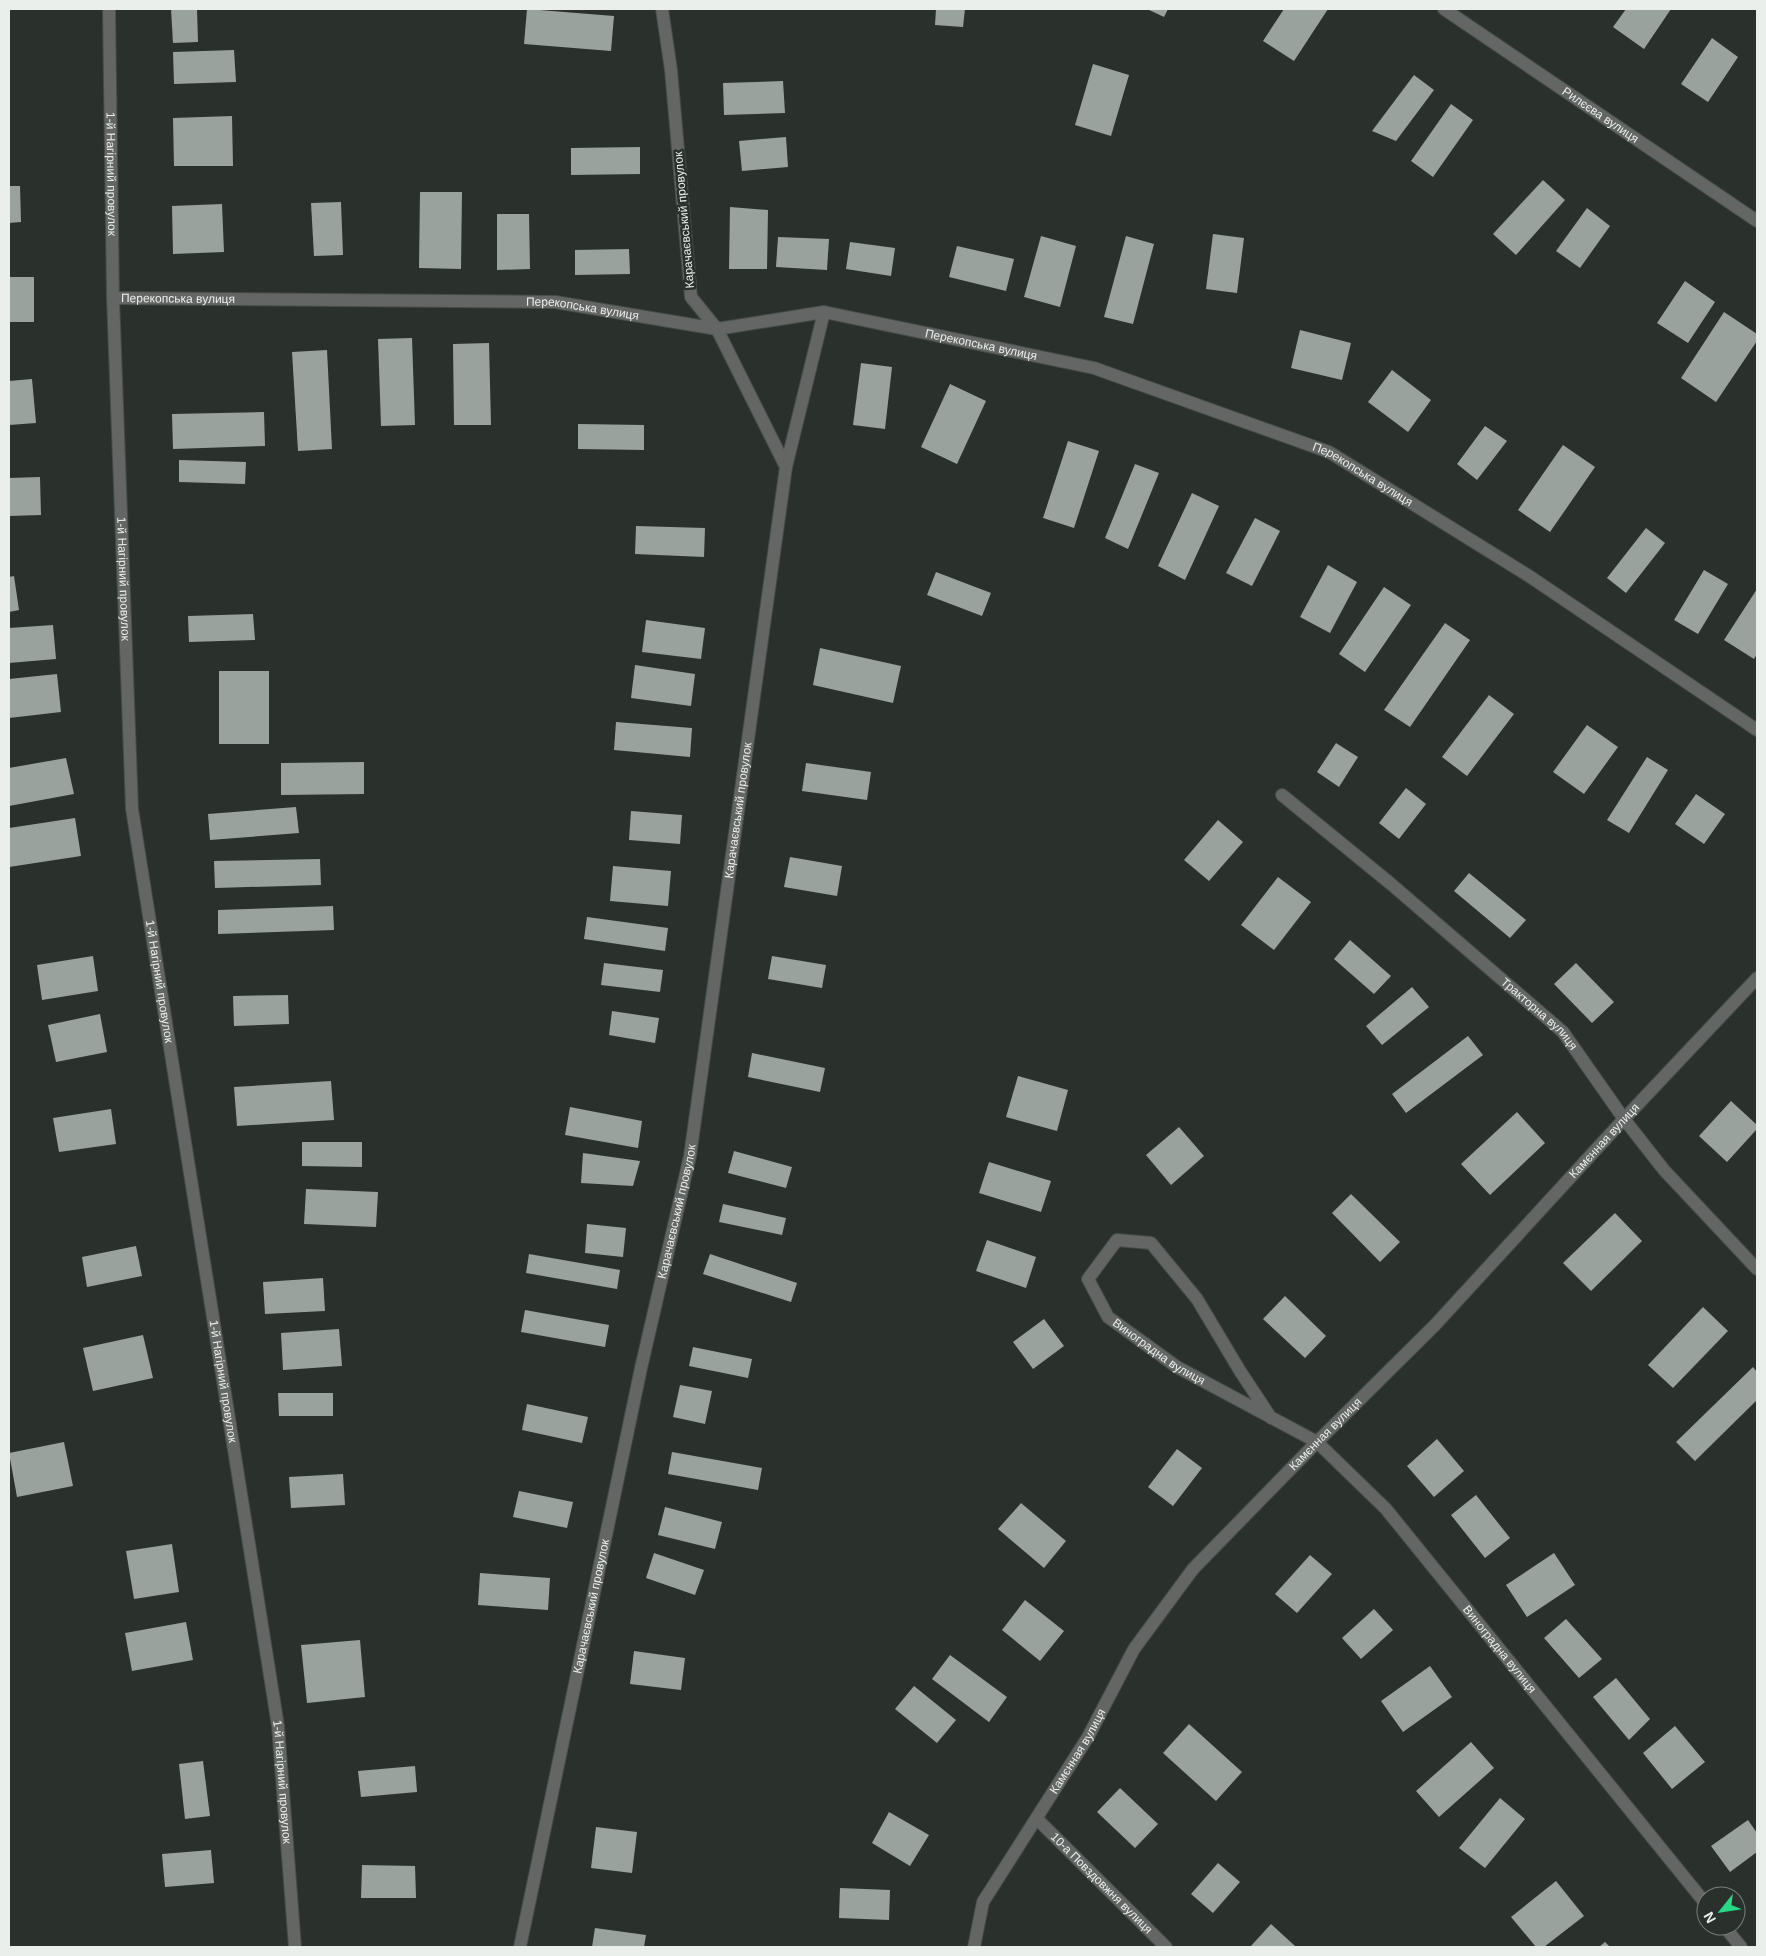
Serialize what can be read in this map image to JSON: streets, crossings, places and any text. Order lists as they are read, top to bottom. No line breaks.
{"streets":{"street":["Рилєєва вулиця","1-й Нагірний провулок","Карачаєвський провулок","Перекопська вулиця","Тракторна вулиця","Камєнная вулиця","Виноградна вулиця","10-а Повздовжня вулиця"]},"crossings":[["1-й Нагірний провулок","Перекопська вулиця"],["Карачаєвський провулок","Перекопська вулиця"],["Тракторна вулиця","Камєнная вулиця"],["Камєнная вулиця","Виноградна вулиця"],["Камєнная вулиця","10-а Повздовжня вулиця"]],"north":"bottom left"}
